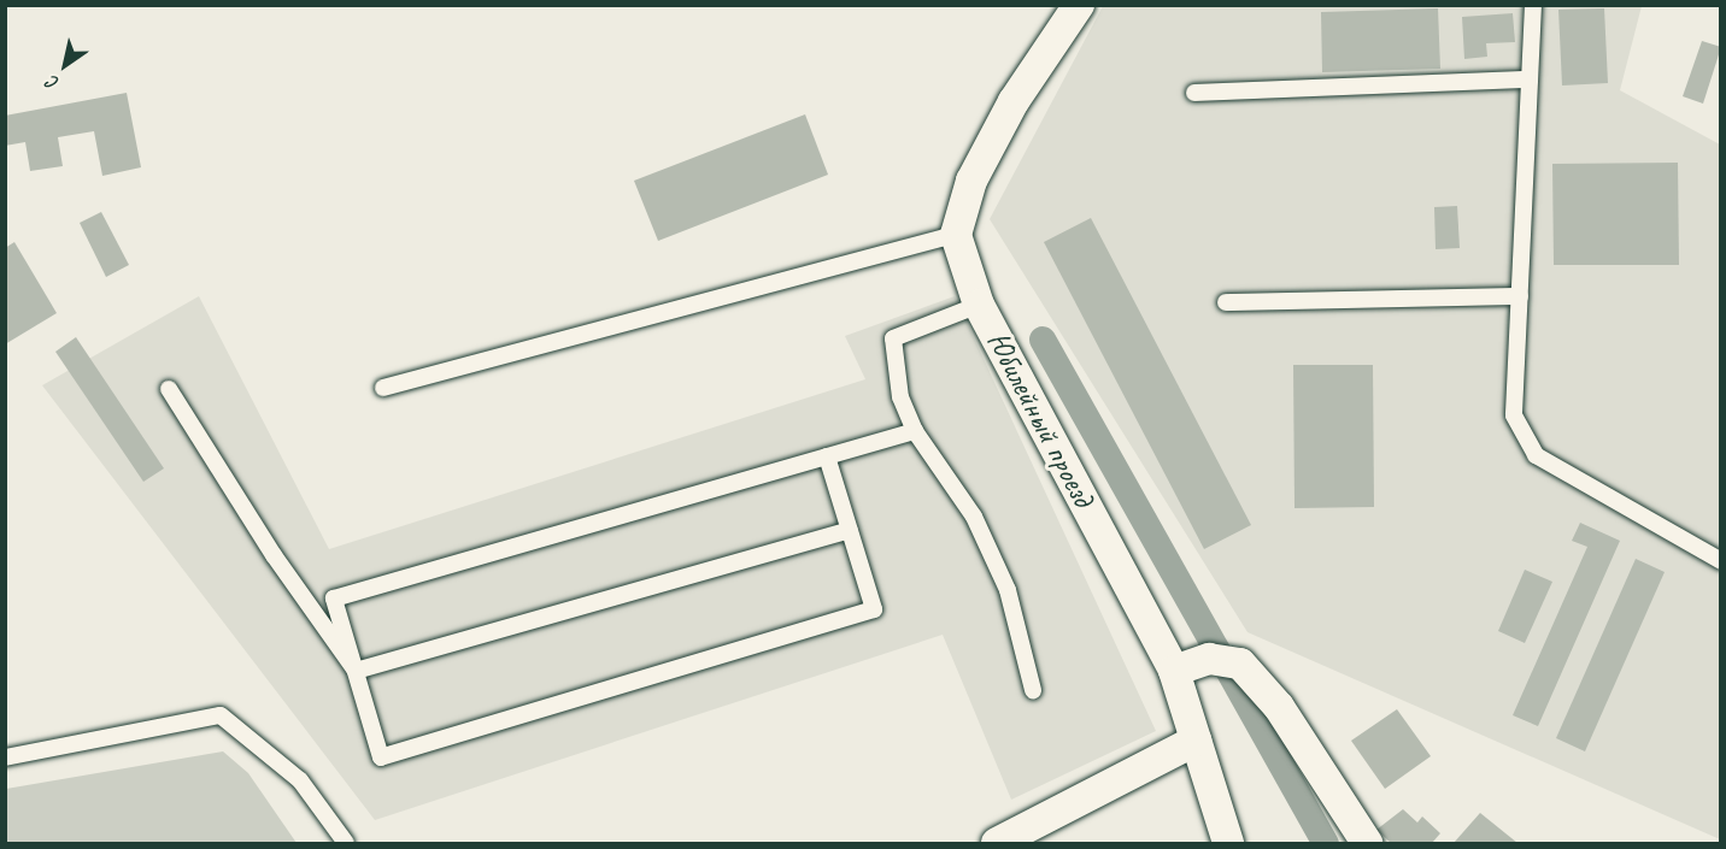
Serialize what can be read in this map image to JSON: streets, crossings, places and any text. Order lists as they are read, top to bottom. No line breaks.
{"streets":{"street":["Юбилейный проезд"]},"north":"bottom left"}
